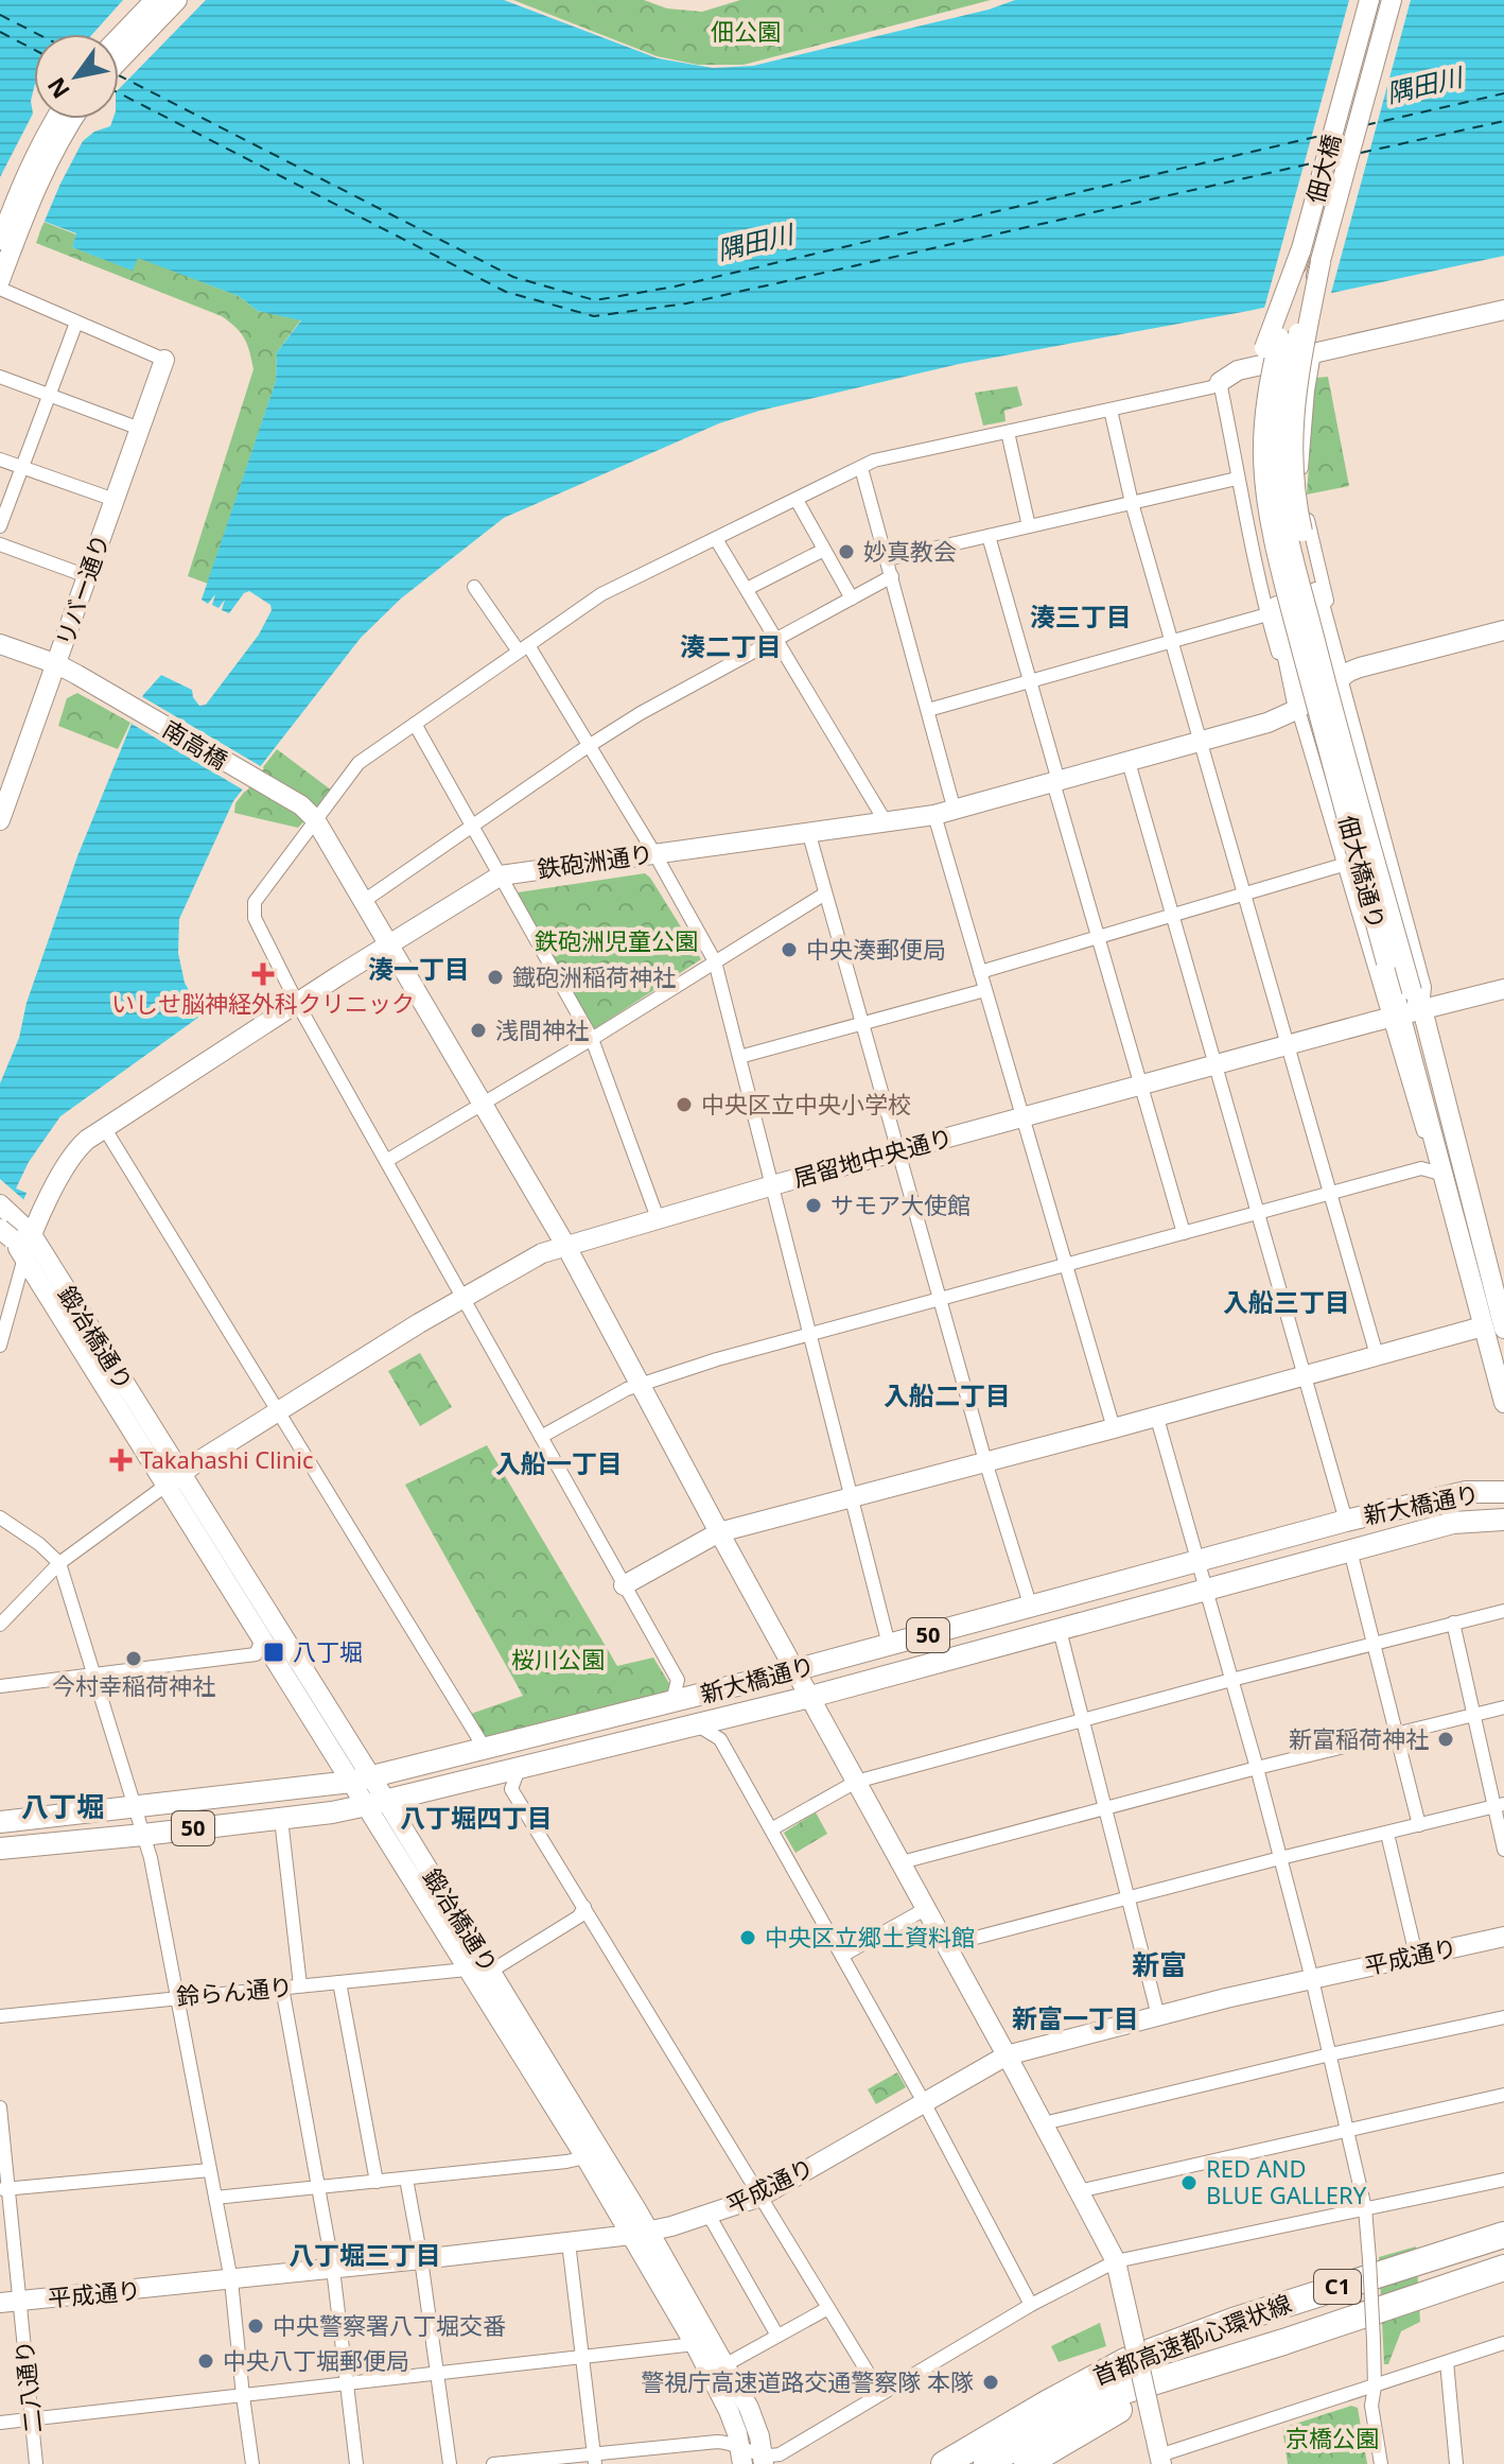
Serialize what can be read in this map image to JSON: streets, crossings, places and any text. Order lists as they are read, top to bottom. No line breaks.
{"streets":{"highway":["C1","首都高速都心環状線"],"main road":["新大橋通り","50"],"street":["佃大橋","リバー通り","南高橋","鉄砲洲通り","佃大橋通り","居留地中央通り","鍛冶橋通り","平成通り","鈴らん通り","二八通り"]},"crossings":[["佃大橋","佃大橋通り"],["リバー通り","南高橋"],["鉄砲洲通り","鍛冶橋通り"],["佃大橋通り","居留地中央通り"],["居留地中央通り","鍛冶橋通り"],["鍛冶橋通り","新大橋通り"],["鍛冶橋通り","平成通り"],["鍛冶橋通り","鈴らん通り"],["平成通り","二八通り"]],"districts":["湊三丁目","湊二丁目","湊一丁目","入船三丁目","入船二丁目","入船一丁目","八丁堀","八丁堀四丁目","新富","新富一丁目","八丁堀三丁目"],"water":["隅田川"],"parks":["佃公園","鉄砲洲児童公園","桜川公園","京橋公園"],"places":{"other":["妙真教会","中央湊郵便局","鐡砲洲稲荷神社","浅間神社","中央区立中央小学校","サモア大使館","今村幸稲荷神社","新富稲荷神社","中央区立郷土資料館","RED AND BLUE GALLERY","中央警察署八丁堀交番","中央八丁堀郵便局","警視庁高速道路交通警察隊 本隊"],"health":["いしせ脳神経外科クリニック","Takahashi Clinic"],"transit":["八丁堀"]},"north":"bottom left"}
